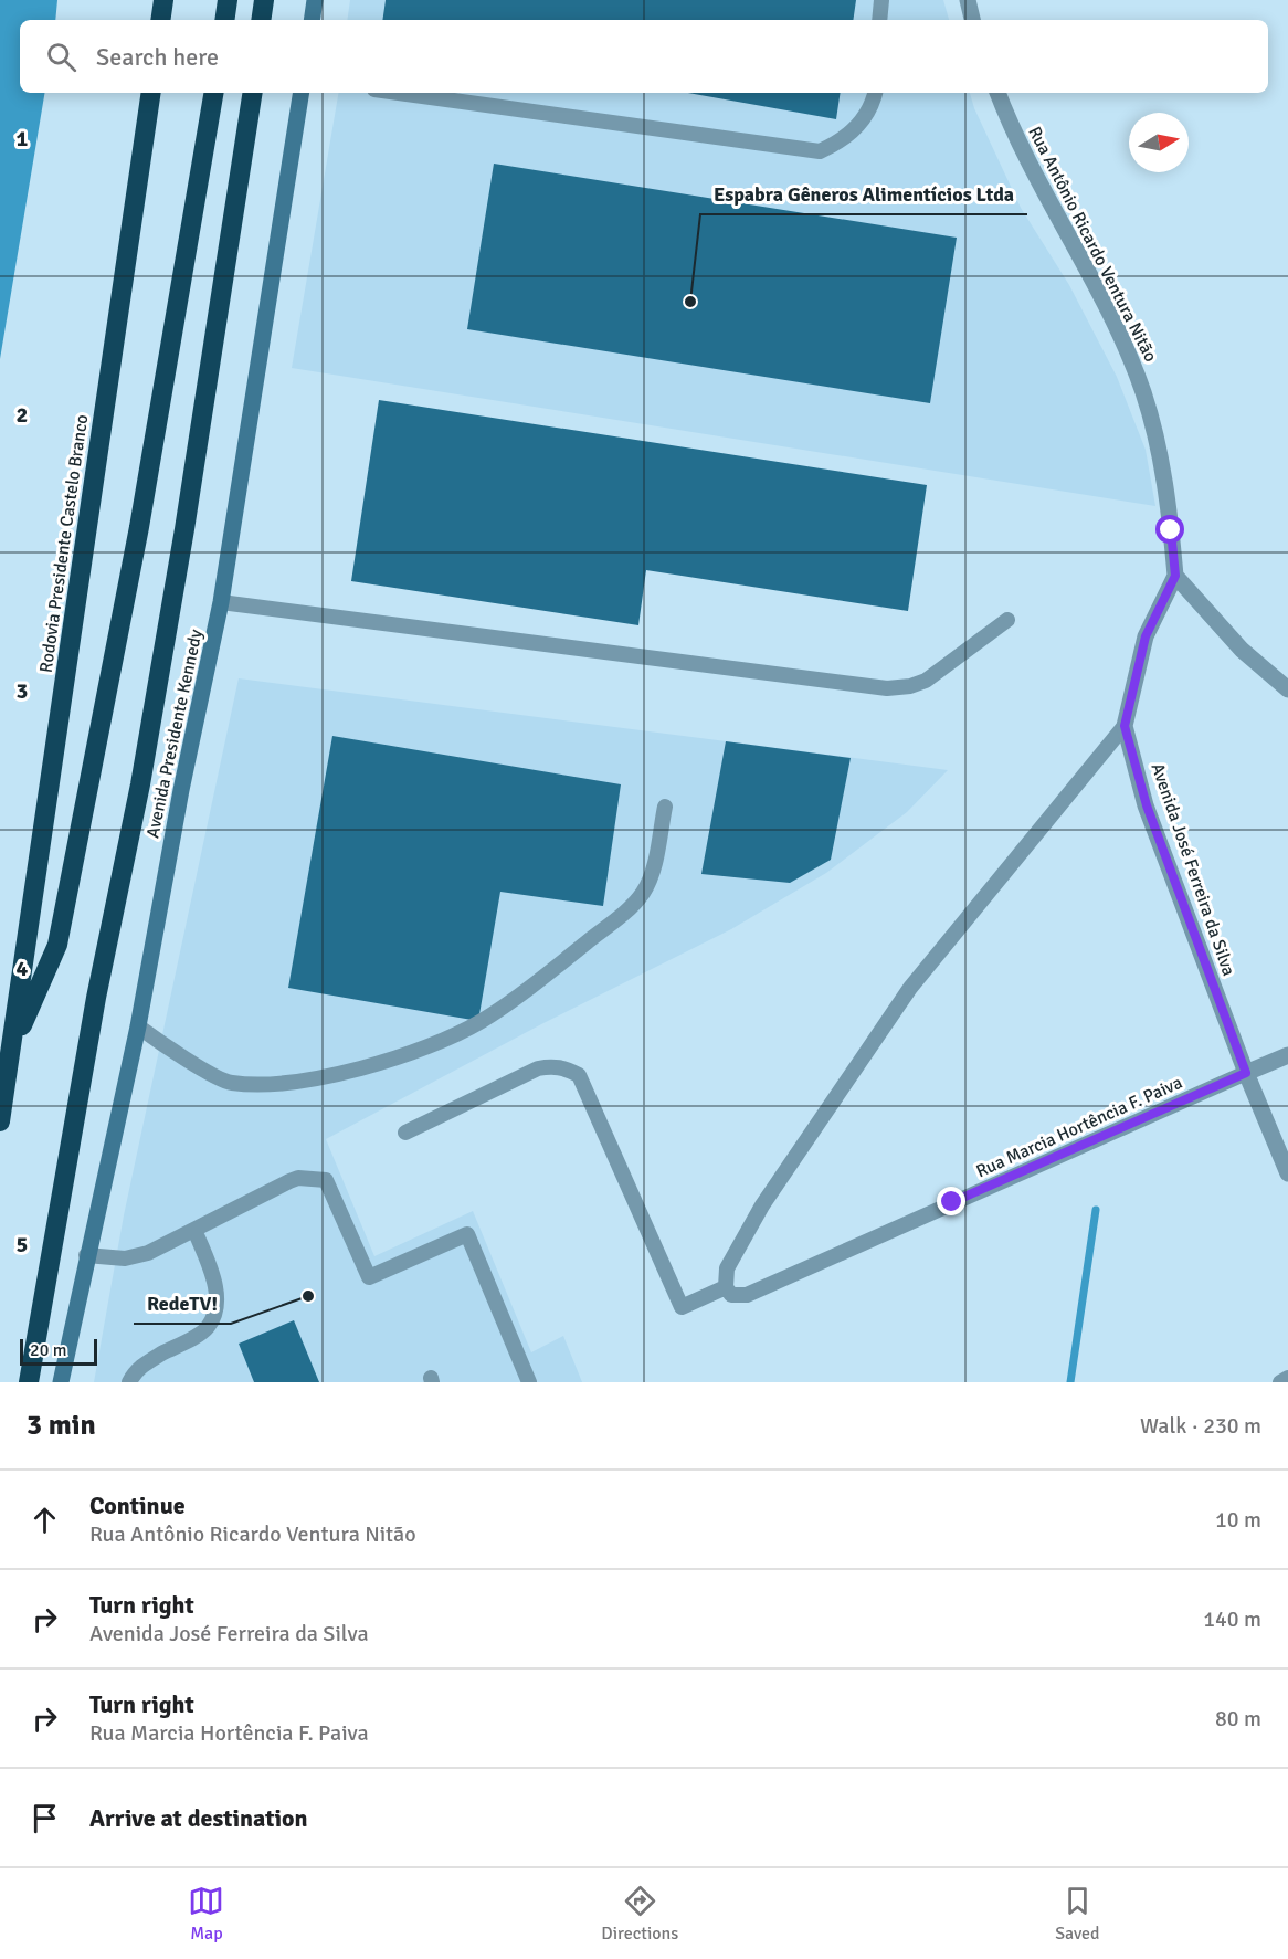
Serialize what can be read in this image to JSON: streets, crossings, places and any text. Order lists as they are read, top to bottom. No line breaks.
{"streets":{"highway":["Rodovia Presidente Castelo Branco"],"main road":["Avenida Presidente Kennedy"],"street":["Rua Antônio Ricardo Ventura Nitão","Avenida José Ferreira da Silva"],"lane":["Rua Marcia Hortência F. Paiva"]},"crossings":[["Rua Antônio Ricardo Ventura Nitão","Avenida José Ferreira da Silva"],["Avenida José Ferreira da Silva","Rua Marcia Hortência F. Paiva"]],"places":["Espabra Gêneros Alimentícios Ltda","RedeTV!"],"scale_bar":"20 m","north":"right","page":{"search":"Search here","scale":"20 m","heading":["3 min","Walk · 230 m"],"list":[["Continue","Rua Antônio Ricardo Ventura Nitão","10 m"],["Turn right","Avenida José Ferreira da Silva","140 m"],["Turn right","Rua Marcia Hortência F. Paiva","80 m"],"Arrive at destination"],"nav":["Map","Directions","Saved"]},"grid":{"rows":["1","2","3","4","5"]}}
